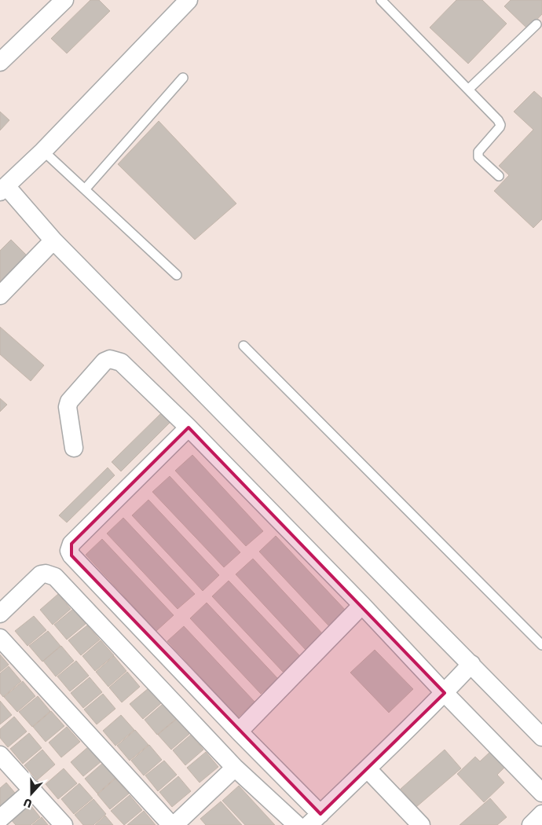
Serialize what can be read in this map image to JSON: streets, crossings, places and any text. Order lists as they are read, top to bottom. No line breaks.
{"north":"bottom"}
